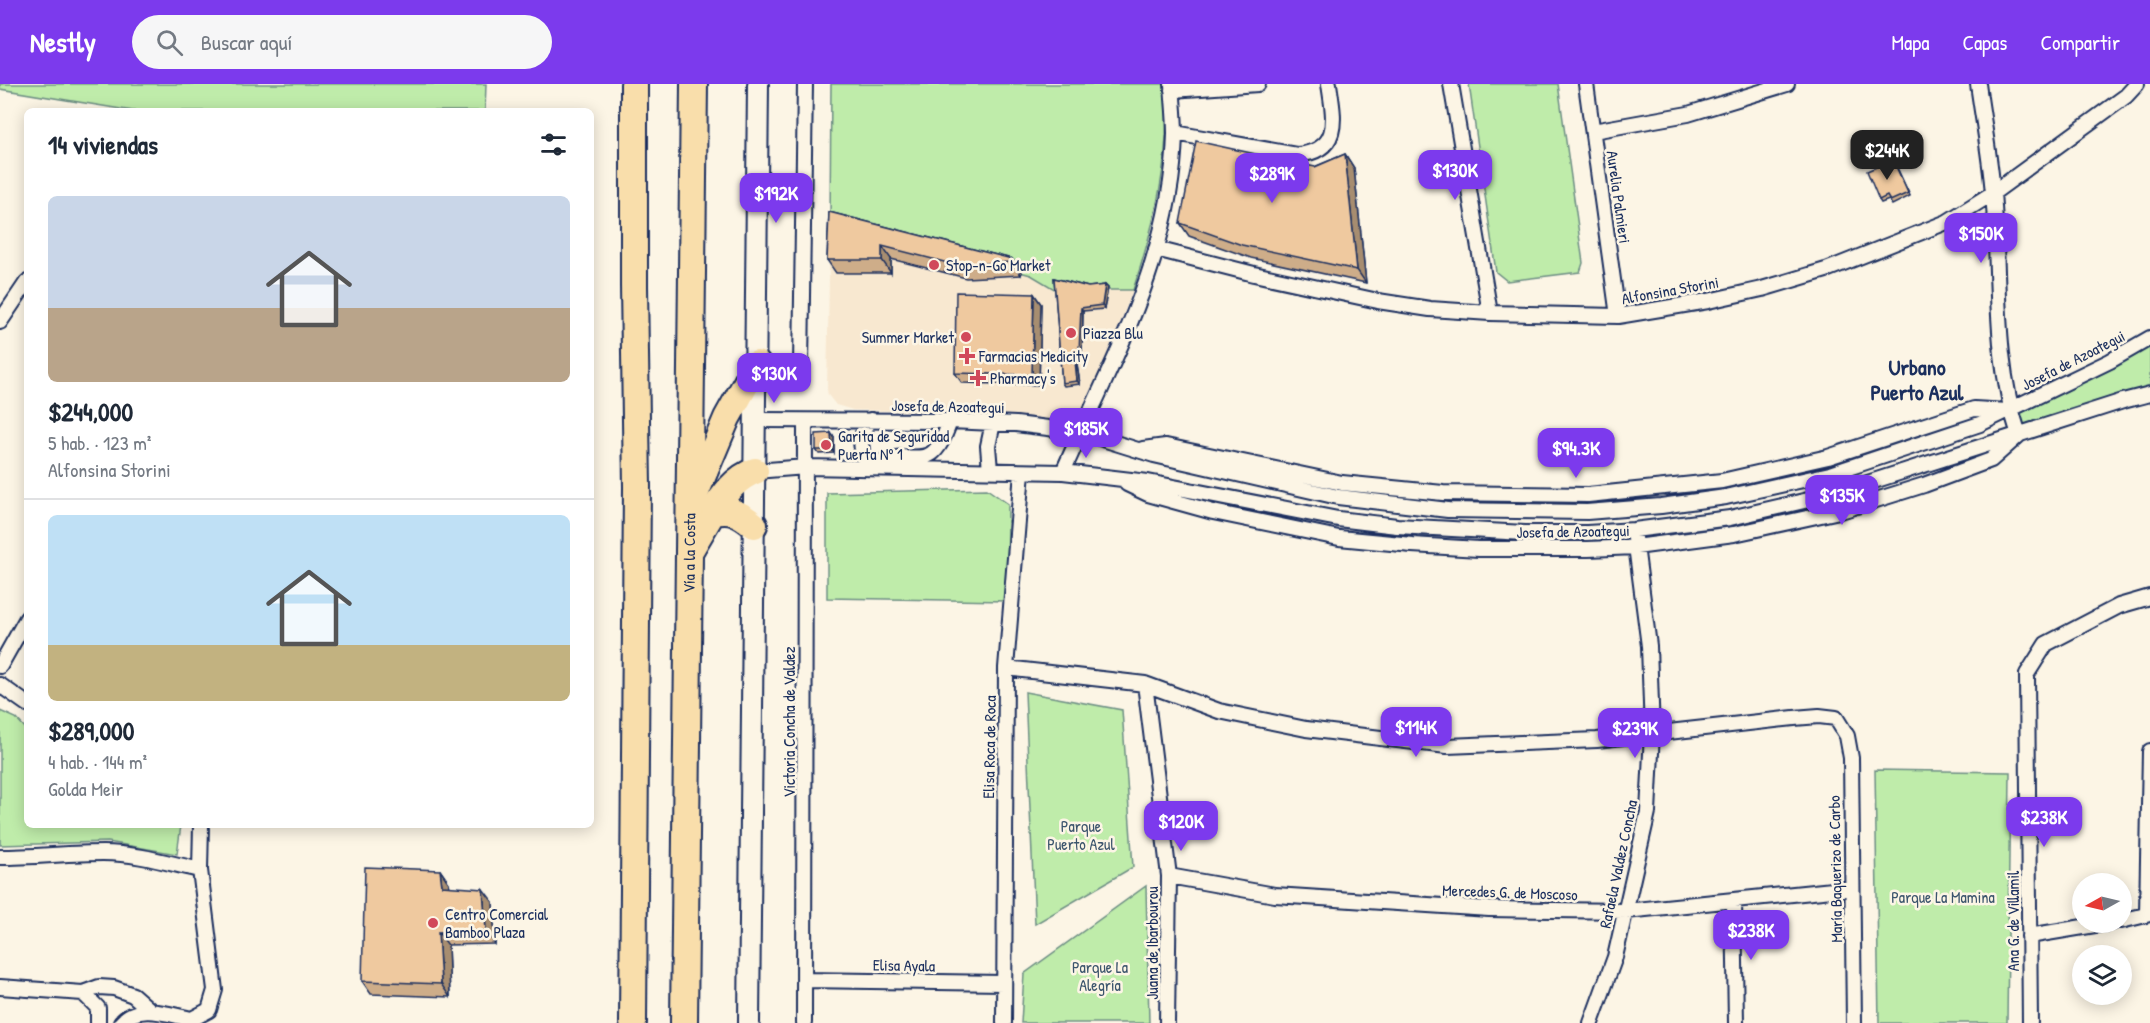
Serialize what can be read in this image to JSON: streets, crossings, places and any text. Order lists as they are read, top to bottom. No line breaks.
{"streets":{"highway":["Vía a la Costa"],"street":["Aurelia Palmieri","Alfonsina Storini","Josefa de Azoategui","Victoria Concha de Valdez","Elisa Roca de Roca","Rafaela Valdez Concha","María Baquerizo de Carbo","Mercedes G. de Moscoso","Ana G. de Villamil","Juana de Ibarbourou","Elisa Ayala"]},"crossings":[["Aurelia Palmieri","Alfonsina Storini"],["Josefa de Azoategui","Victoria Concha de Valdez"],["Josefa de Azoategui","Elisa Roca de Roca"],["Josefa de Azoategui","Rafaela Valdez Concha"],["Victoria Concha de Valdez","Elisa Ayala"],["Elisa Roca de Roca","Elisa Ayala"],["Rafaela Valdez Concha","María Baquerizo de Carbo"],["Rafaela Valdez Concha","Mercedes G. de Moscoso"],["María Baquerizo de Carbo","Mercedes G. de Moscoso"],["Mercedes G. de Moscoso","Juana de Ibarbourou"]],"districts":["Urbano Puerto Azul"],"parks":["Parque Puerto Azul","Parque La Mamina","Parque La Alegría"],"places":{"other":["Stop-n-Go Market","Piazza Blu","Summer Market","Garita de Seguridad Puerta Nº 1","Centro Comercial Bamboo Plaza"],"health":["Farmacias Medicity","Pharmacy's"]},"north":"left","page":{"header":"Nestly","search":"Buscar aquí","nav":["Mapa","Capas","Compartir"],"heading":"14 viviendas","price":["$244K","$130K","$289K","$192K","$150K","$130K","$185K","$94.3K","$135K","$114K","$239K","$238K","$120K","$238K"],"list":[{"name":"$244,000","note":"5 hab. · 123 m² · Alfonsina Storini"},{"name":"$289,000","note":"4 hab. · 144 m² · Golda Meir"}]}}
